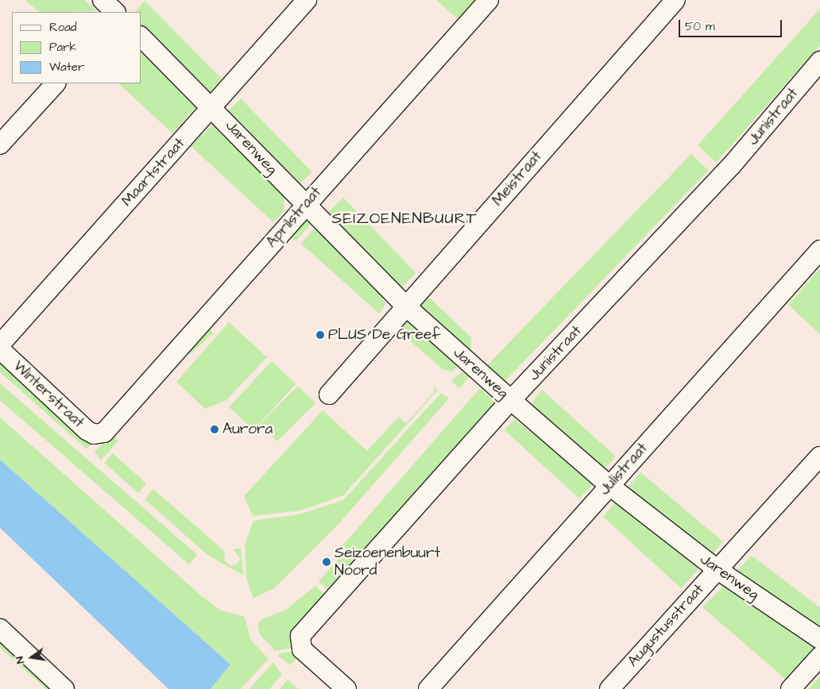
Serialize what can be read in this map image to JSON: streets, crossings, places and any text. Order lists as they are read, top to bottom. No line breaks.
{"streets":{"street":["Junistraat","Jarenweg","Maartstraat","Meistraat","Aprilstraat","Winterstraat","Julistraat","Augustusstraat"]},"crossings":[["Junistraat","Jarenweg"],["Jarenweg","Maartstraat"],["Jarenweg","Meistraat"],["Jarenweg","Aprilstraat"],["Jarenweg","Julistraat"],["Jarenweg","Augustusstraat"],["Aprilstraat","Winterstraat"]],"districts":["SEIZOENENBUURT"],"places":["PLUS De Greef","Aurora","Seizoenenbuurt Noord"],"legend":["Road","Park","Water"],"scale_bar":"50 m","north":"left"}
